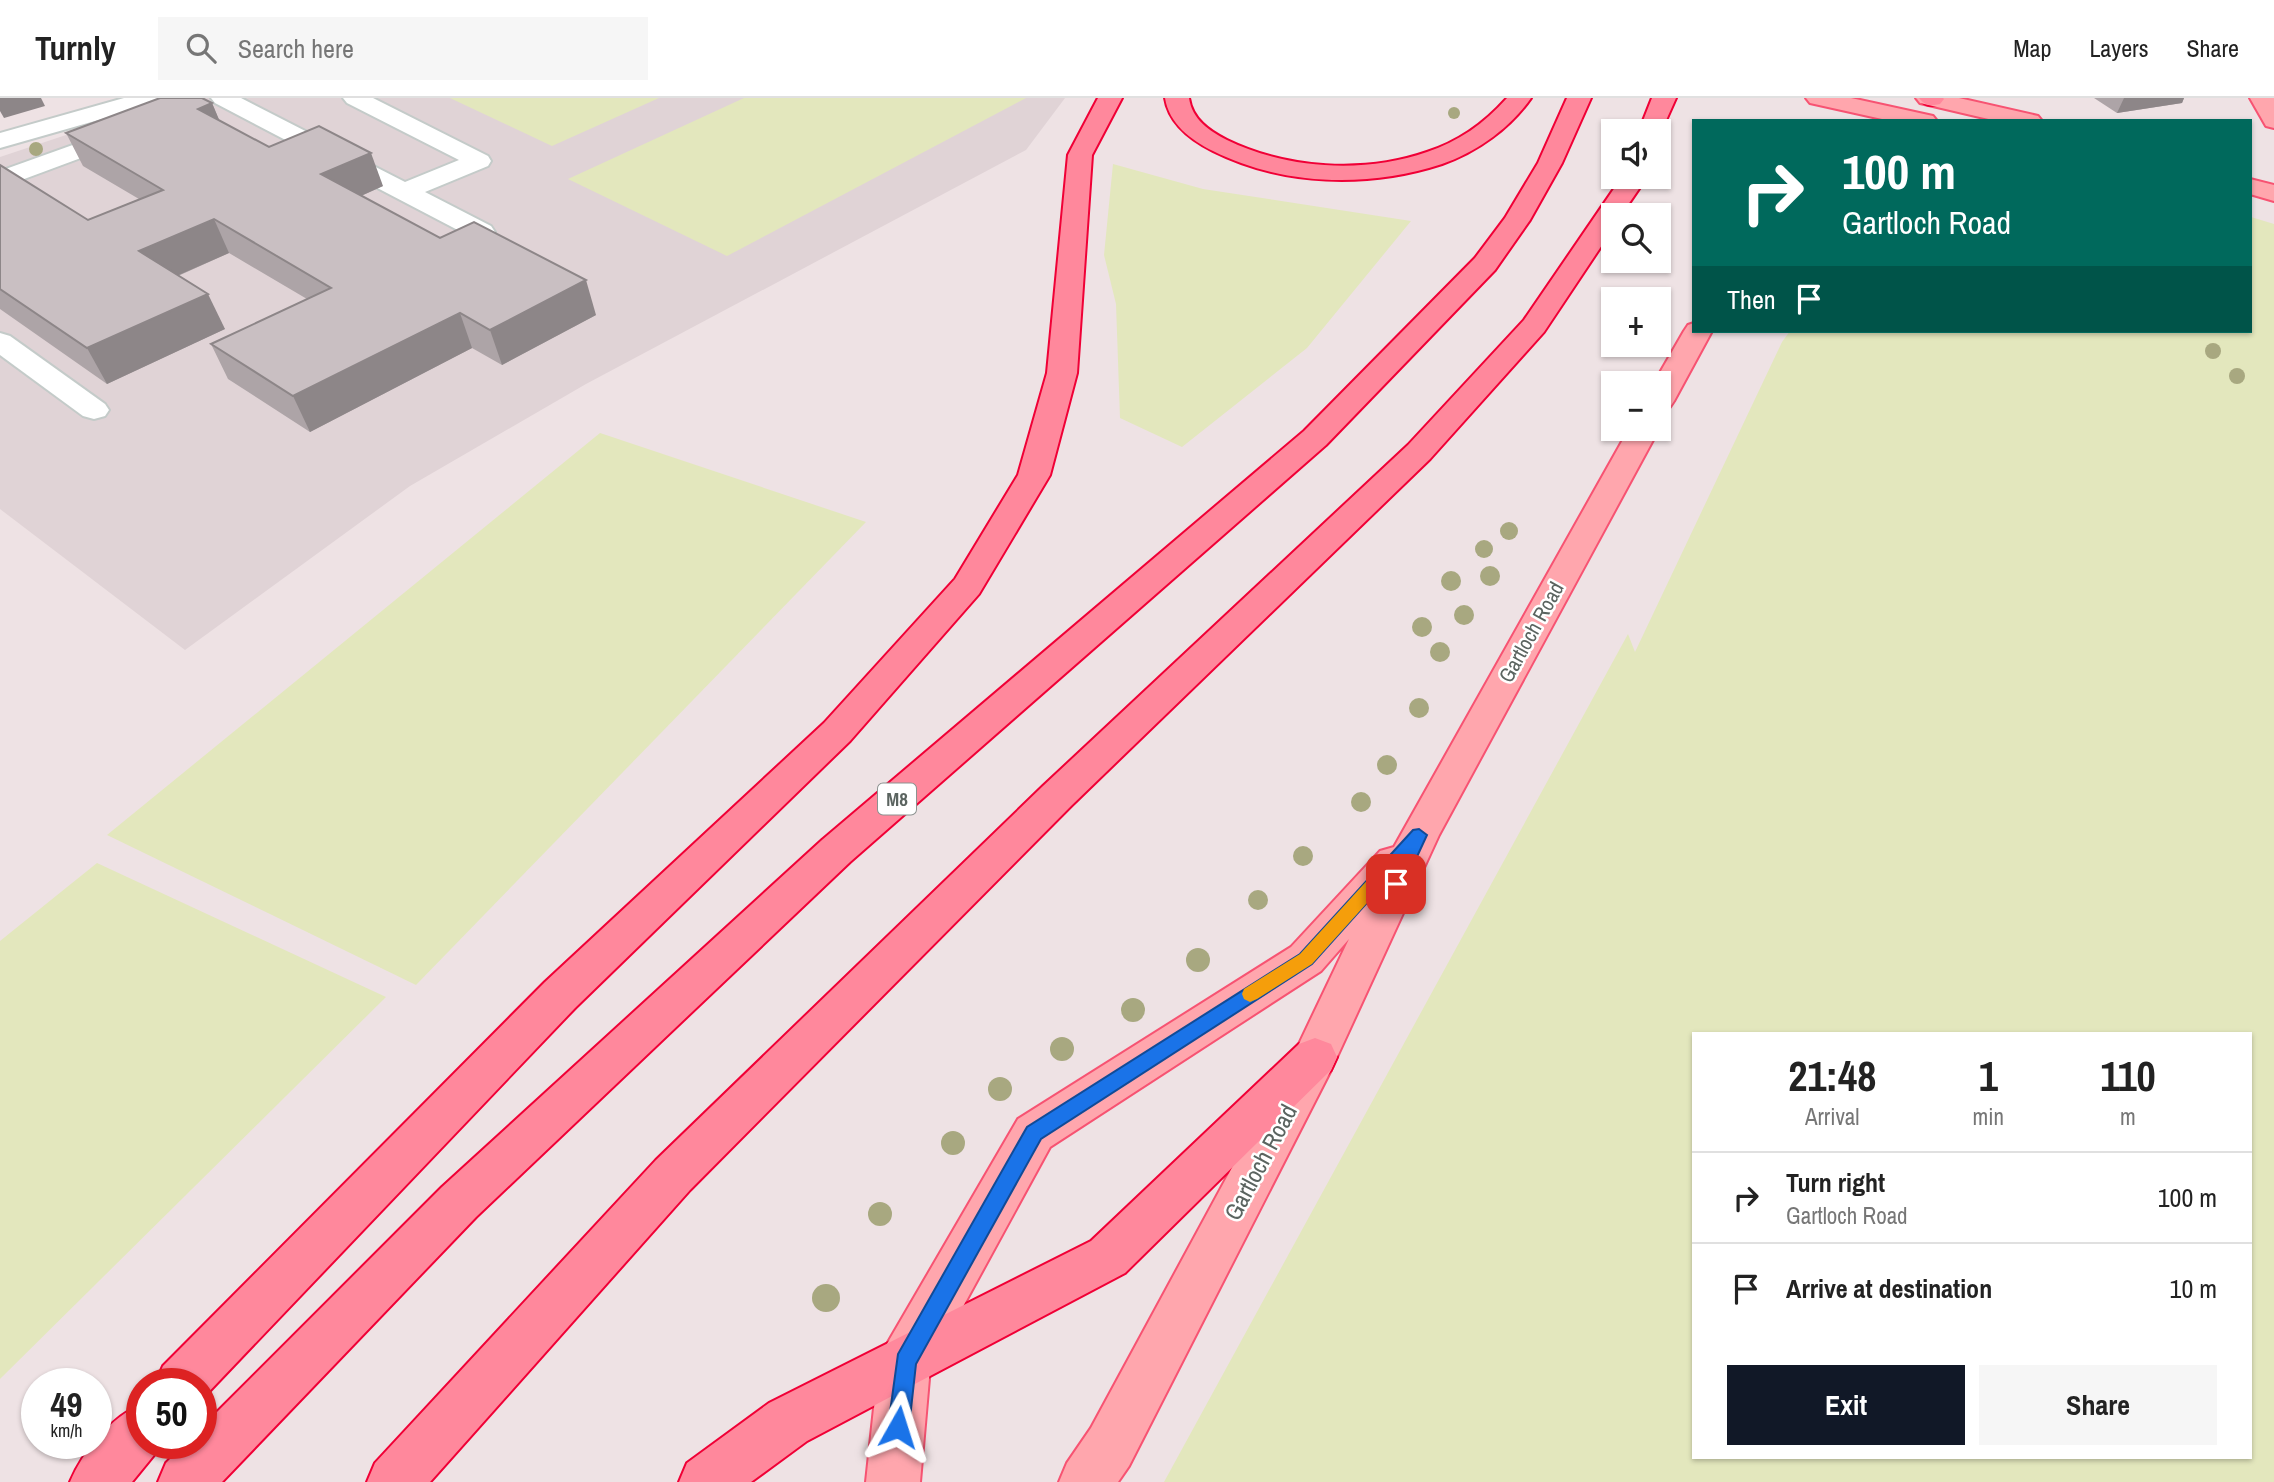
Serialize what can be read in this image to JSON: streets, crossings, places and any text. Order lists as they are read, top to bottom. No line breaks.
{"streets":{"highway":["M8"],"main road":["Gartloch Road"]},"page":{"header":"Turnly","search":"Search here","nav":["Map","Layers","Share"],"map_buttons":["+","−"],"turn":["100 m","Gartloch Road"],"then":"Then","eta":["21:48","Arrival","1","min","110","m"],"list":[{"name":"Turn right","note":"Gartloch Road","value":"100 m"},{"name":"Arrive at destination","value":"10 m"}],"buttons":["Exit","Share"],"speed":"49 km/h","limit":"50"}}
